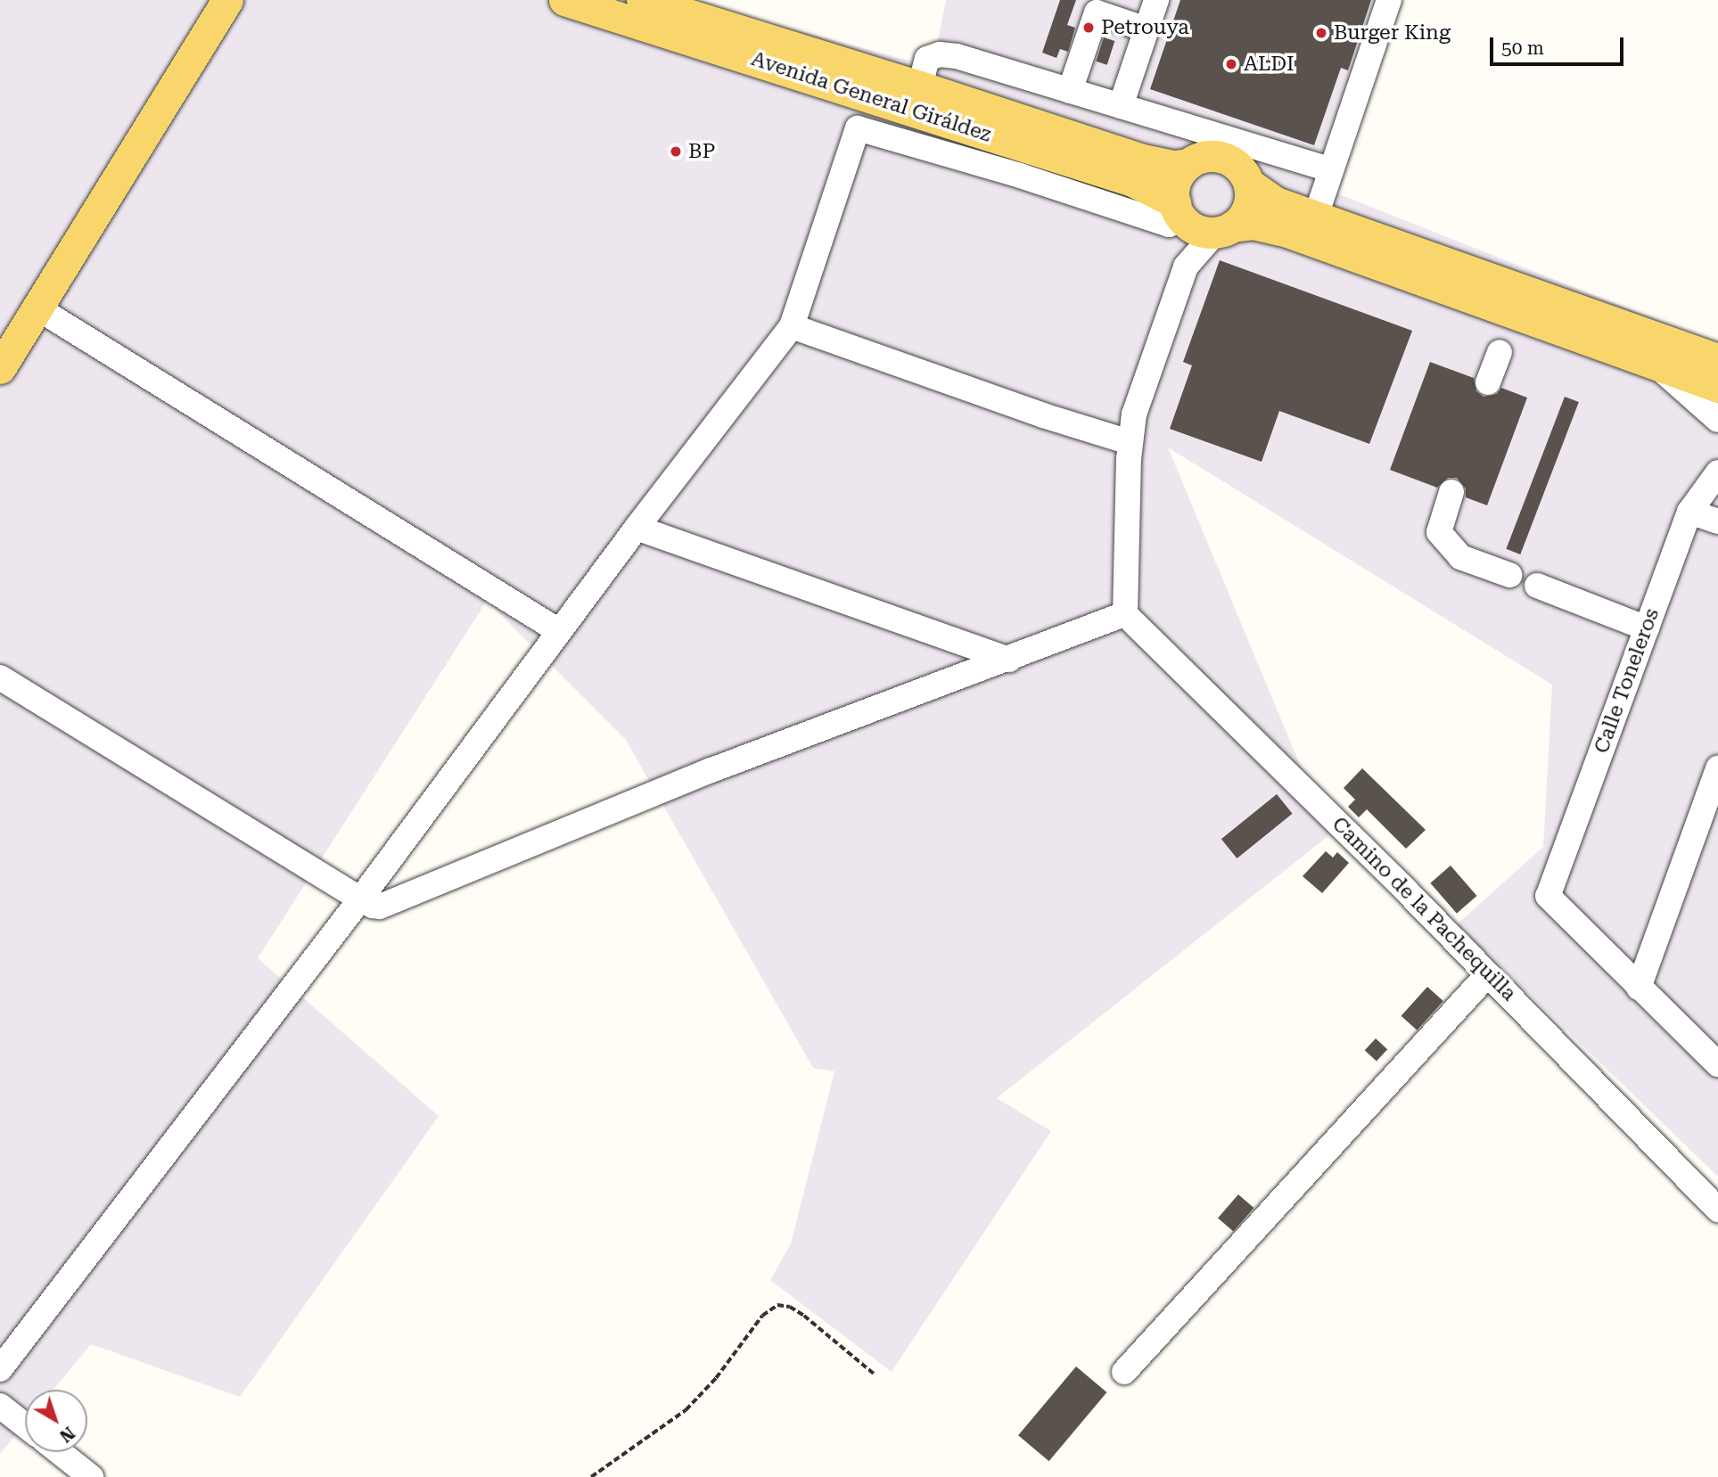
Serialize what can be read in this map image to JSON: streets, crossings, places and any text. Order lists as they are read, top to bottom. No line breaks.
{"streets":{"main road":["Avenida General Giráldez"],"street":["Calle Toneleros","Camino de la Pachequilla"]},"places":["Petrouya","Burger King","ALDI","BP"],"scale_bar":"50 m","north":"bottom right"}
